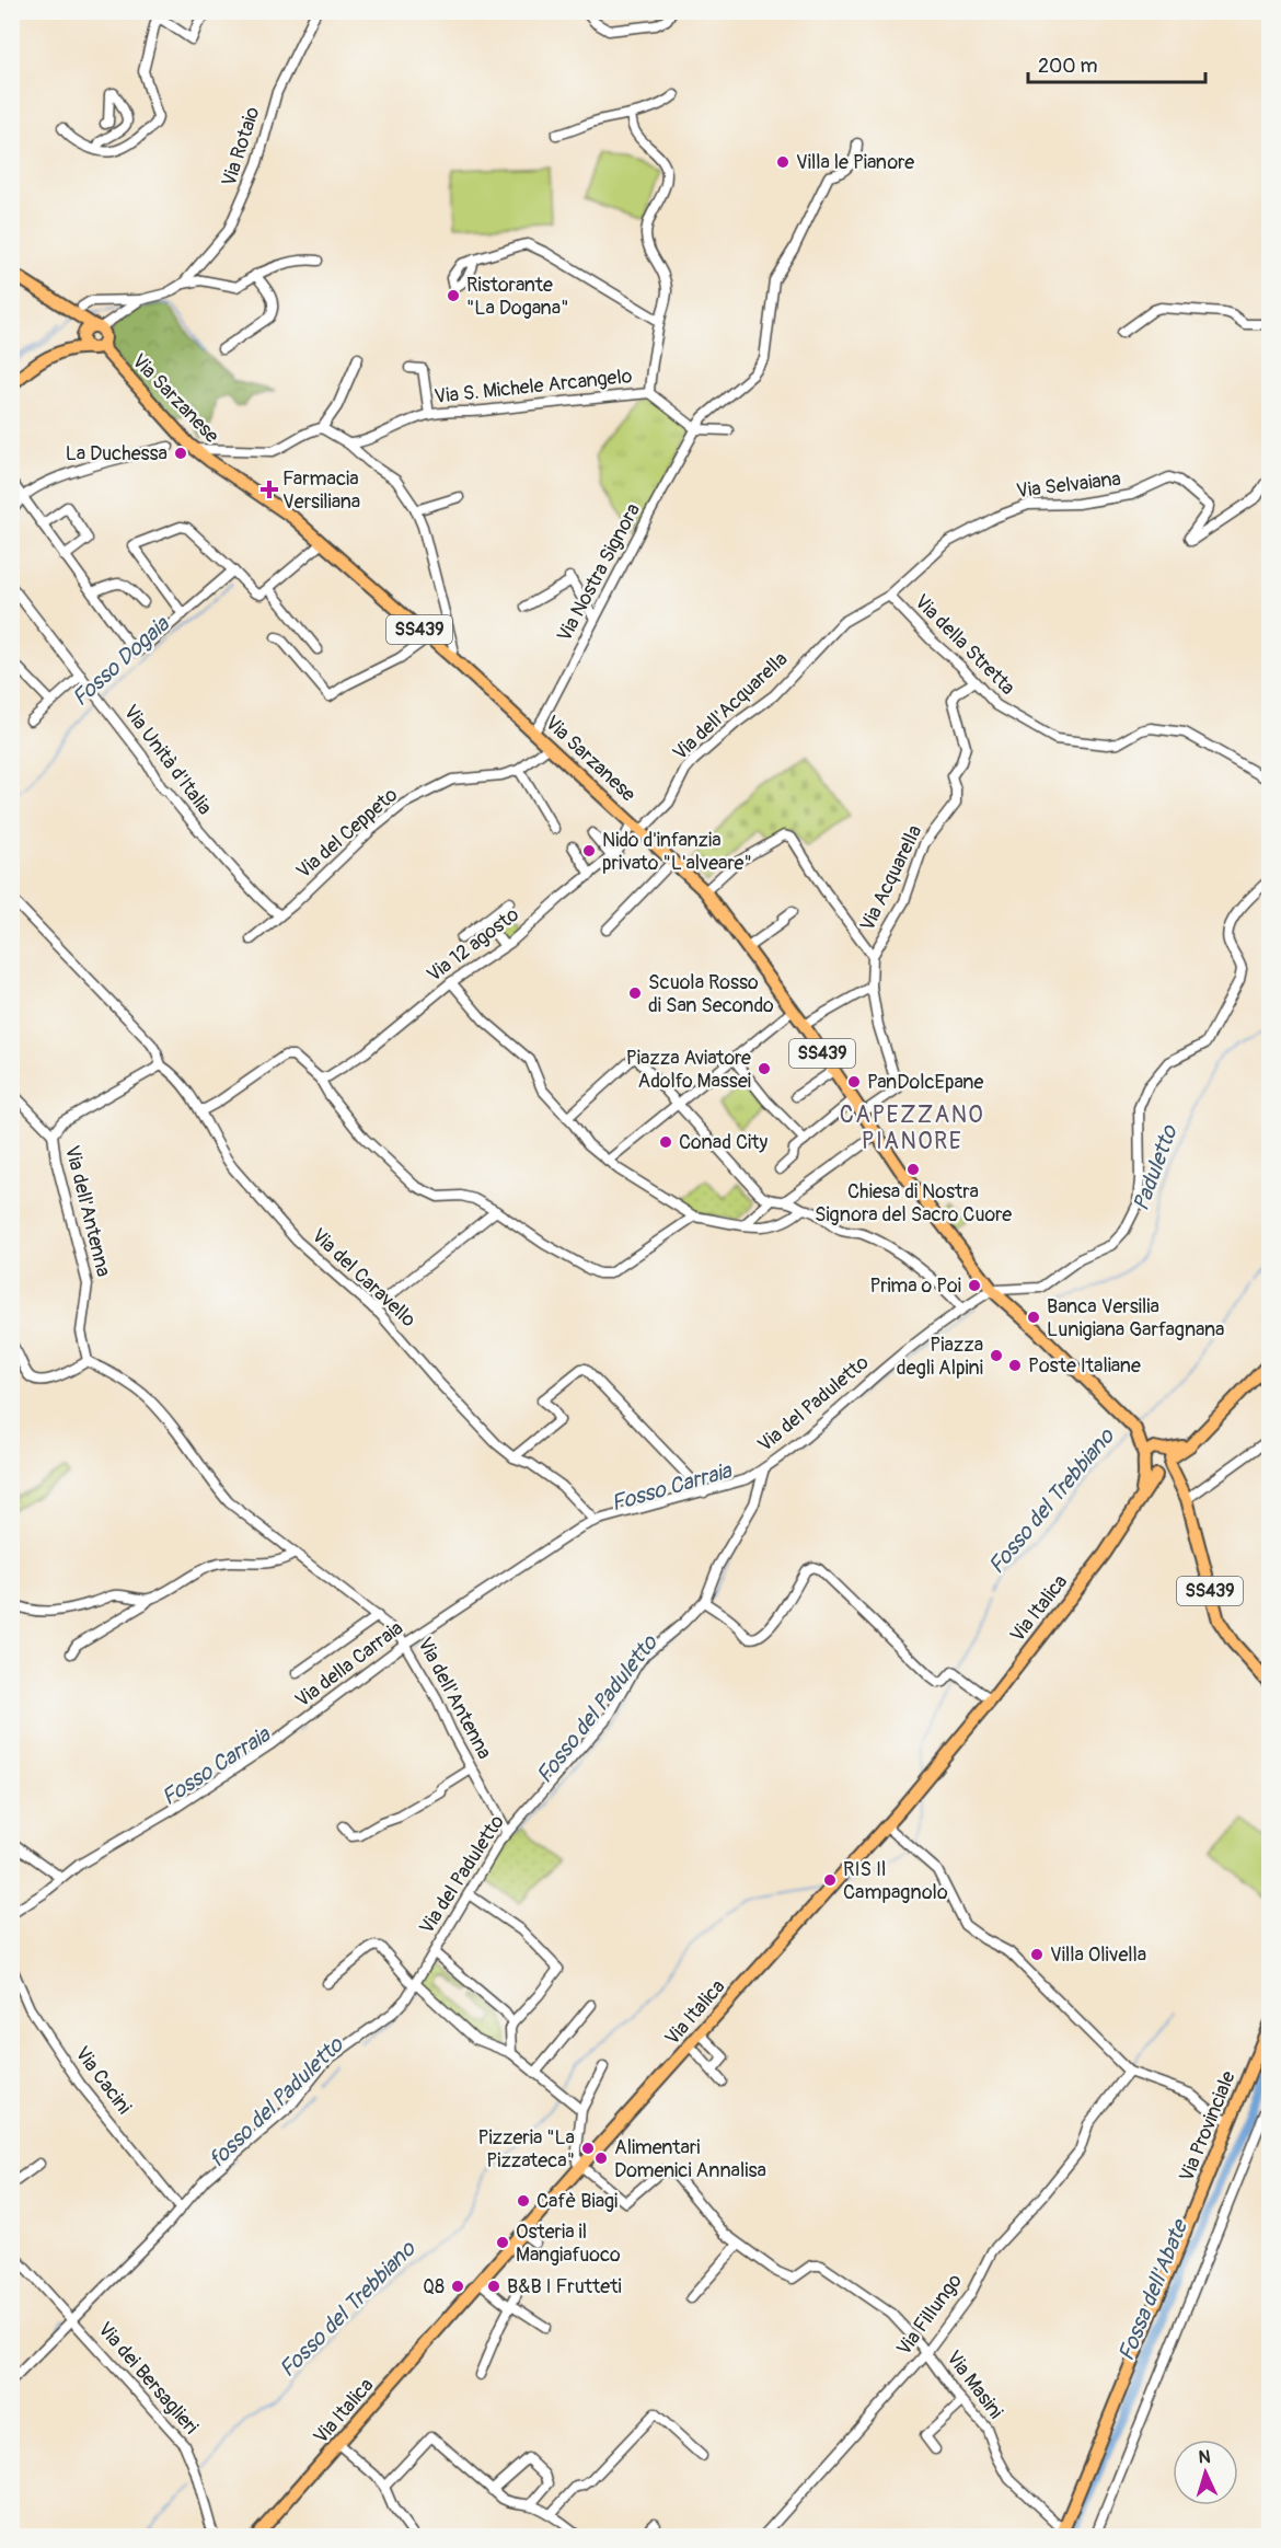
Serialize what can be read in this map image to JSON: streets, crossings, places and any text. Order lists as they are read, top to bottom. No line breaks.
{"streets":{"main road":["Via Sarzanese","SS439","Via Italica","Via Provinciale"],"street":["Via Rotaio","Via S. Michele Arcangelo","Via Selvaiana","Via Nostra Signora","Via della Stretta","Via dell'Acquarella","Via Unità d'Italia","Via del Ceppeto","Via Acquarella","Via 12 agosto","Via dell'Antenna","Via del Caravello","Via del Paduletto","Via della Carraia","Via Cacini","Via Fillungo","Via dei Bersaglieri","Via Masini"]},"crossings":[["Via Rotaio","Via Sarzanese"],["Via Rotaio","SS439"],["Via Sarzanese","Via Nostra Signora"],["Via Sarzanese","SS439"],["Via Sarzanese","Via dell'Acquarella"],["Via Sarzanese","Via del Ceppeto"],["Via Sarzanese","Via Acquarella"],["Via Sarzanese","Via 12 agosto"],["Via Sarzanese","Via del Paduletto"],["Via Selvaiana","Via della Stretta"],["Via Selvaiana","Via dell'Acquarella"],["SS439","Via Italica"],["Via della Stretta","Via dell'Acquarella"],["Via della Stretta","Via Acquarella"],["Via dell'Acquarella","Via 12 agosto"],["Via Unità d'Italia","Via del Ceppeto"],["Via dell'Antenna","Via del Caravello"],["Via dell'Antenna","Via del Paduletto"],["Via dell'Antenna","Via della Carraia"],["Via del Caravello","Via della Carraia"],["Via del Paduletto","Via della Carraia"],["Via del Paduletto","Via Cacini"],["Via del Paduletto","Via dei Bersaglieri"],["Via Italica","Via Masini"],["Via Provinciale","Via Masini"],["Via Fillungo","Via Masini"]],"districts":["CAPEZZANO PIANORE"],"water":["Fosso Dogaia","Paduletto","Fosso Carraia","Fosso del Trebbiano","Fosso del Paduletto","fosso del Paduletto","Fossa dell'Abate"],"places":{"other":["Villa le Pianore","Ristorante \"La Dogana\"","La Duchessa","Nido d'infanzia privato \"L'alveare\"","Scuola Rosso di San Secondo","Piazza Aviatore Adolfo Massei","PanDolcEpane","Conad City","Chiesa di Nostra Signora del Sacro Cuore","Prima o Poi","Banca Versilia Lunigiana Garfagnana","Piazza degli Alpini","Poste Italiane","RIS Il Campagnolo","Villa Olivella","Pizzeria \"La Pizzateca\"","Alimentari Domenici Annalisa","Cafè Biagi","Osteria il Mangiafuoco","Q8","B&B I Frutteti"],"health":["Farmacia Versiliana"]},"scale_bar":"200 m","north":"top"}
